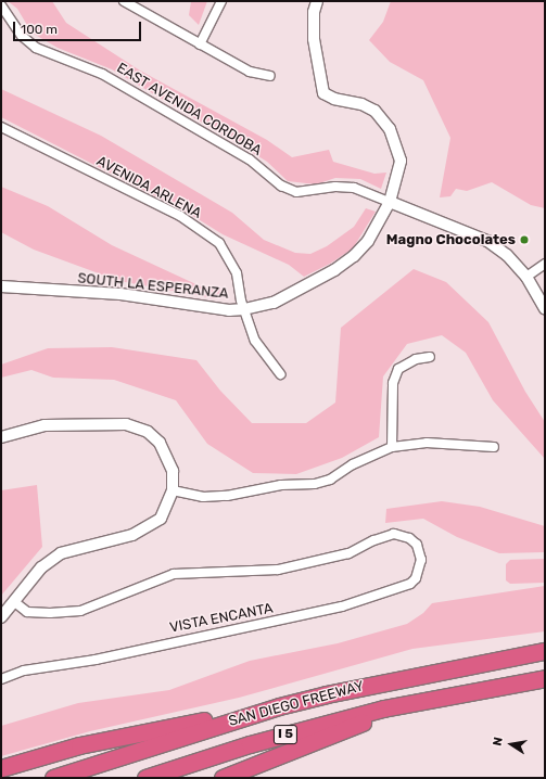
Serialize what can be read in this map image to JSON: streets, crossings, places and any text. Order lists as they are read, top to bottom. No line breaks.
{"streets":{"highway":["SAN DIEGO FREEWAY","I 5"],"street":["EAST AVENIDA CORDOBA","AVENIDA ARLENA","SOUTH LA ESPERANZA","VISTA ENCANTA"]},"crossings":[["EAST AVENIDA CORDOBA","SOUTH LA ESPERANZA"],["AVENIDA ARLENA","SOUTH LA ESPERANZA"]],"places":["Magno Chocolates"],"scale_bar":"100 m","north":"left"}
